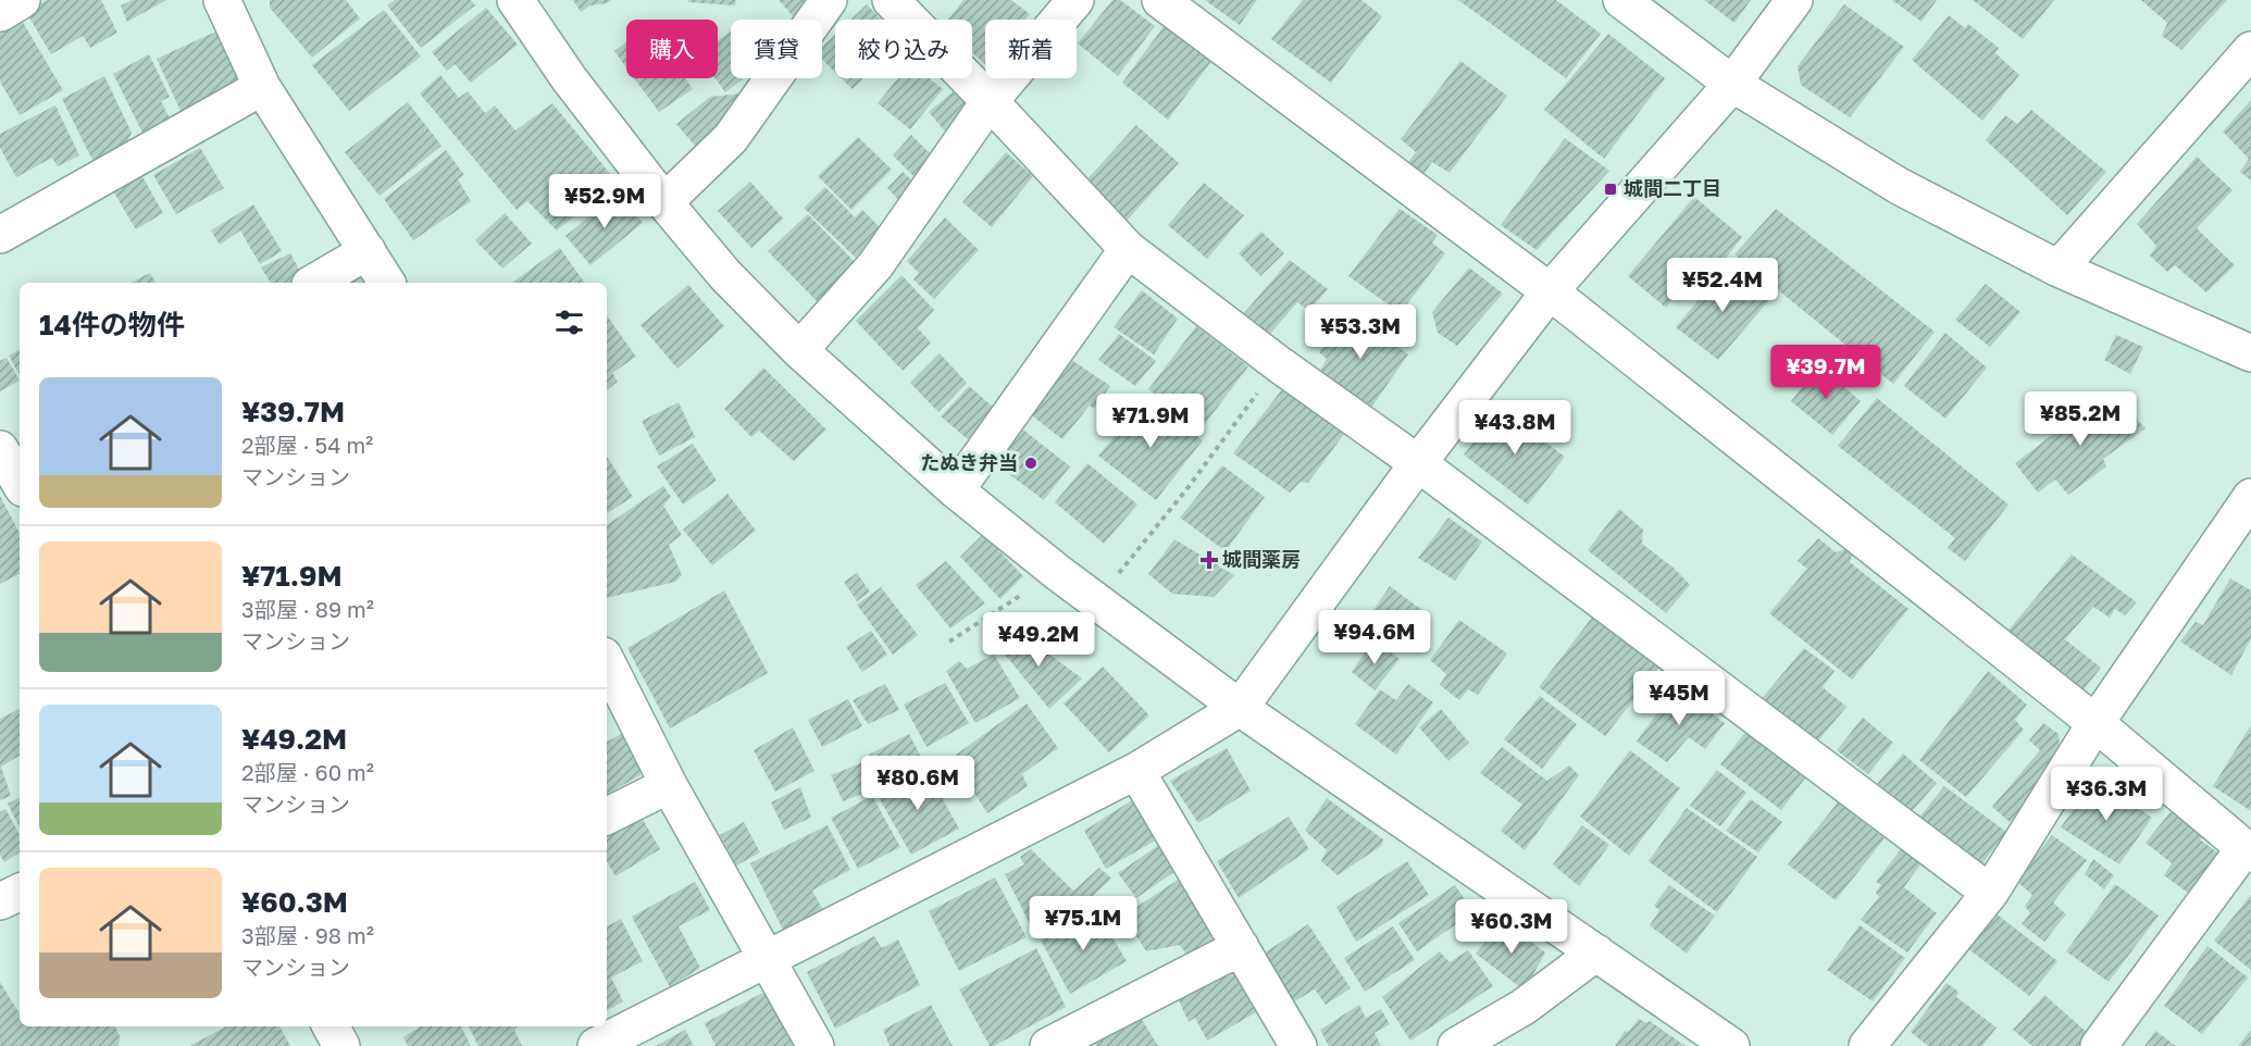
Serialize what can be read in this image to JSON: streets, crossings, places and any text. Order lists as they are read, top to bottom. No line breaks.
{"places":{"transit":["城間二丁目"],"other":["たぬき弁当"],"health":["城間薬房"]},"page":{"chip":["購入","賃貸","絞り込み","新着"],"price":["¥52.9M","¥52.4M","¥53.3M","¥39.7M","¥85.2M","¥71.9M","¥43.8M","¥94.6M","¥49.2M","¥45M","¥80.6M","¥36.3M","¥75.1M","¥60.3M"],"heading":"14件の物件","list":[{"name":"¥39.7M","note":"2部屋 · 54 m² · マンション"},{"name":"¥71.9M","note":"3部屋 · 89 m² · マンション"},{"name":"¥49.2M","note":"2部屋 · 60 m² · マンション"},{"name":"¥60.3M","note":"3部屋 · 98 m² · マンション"}]}}
